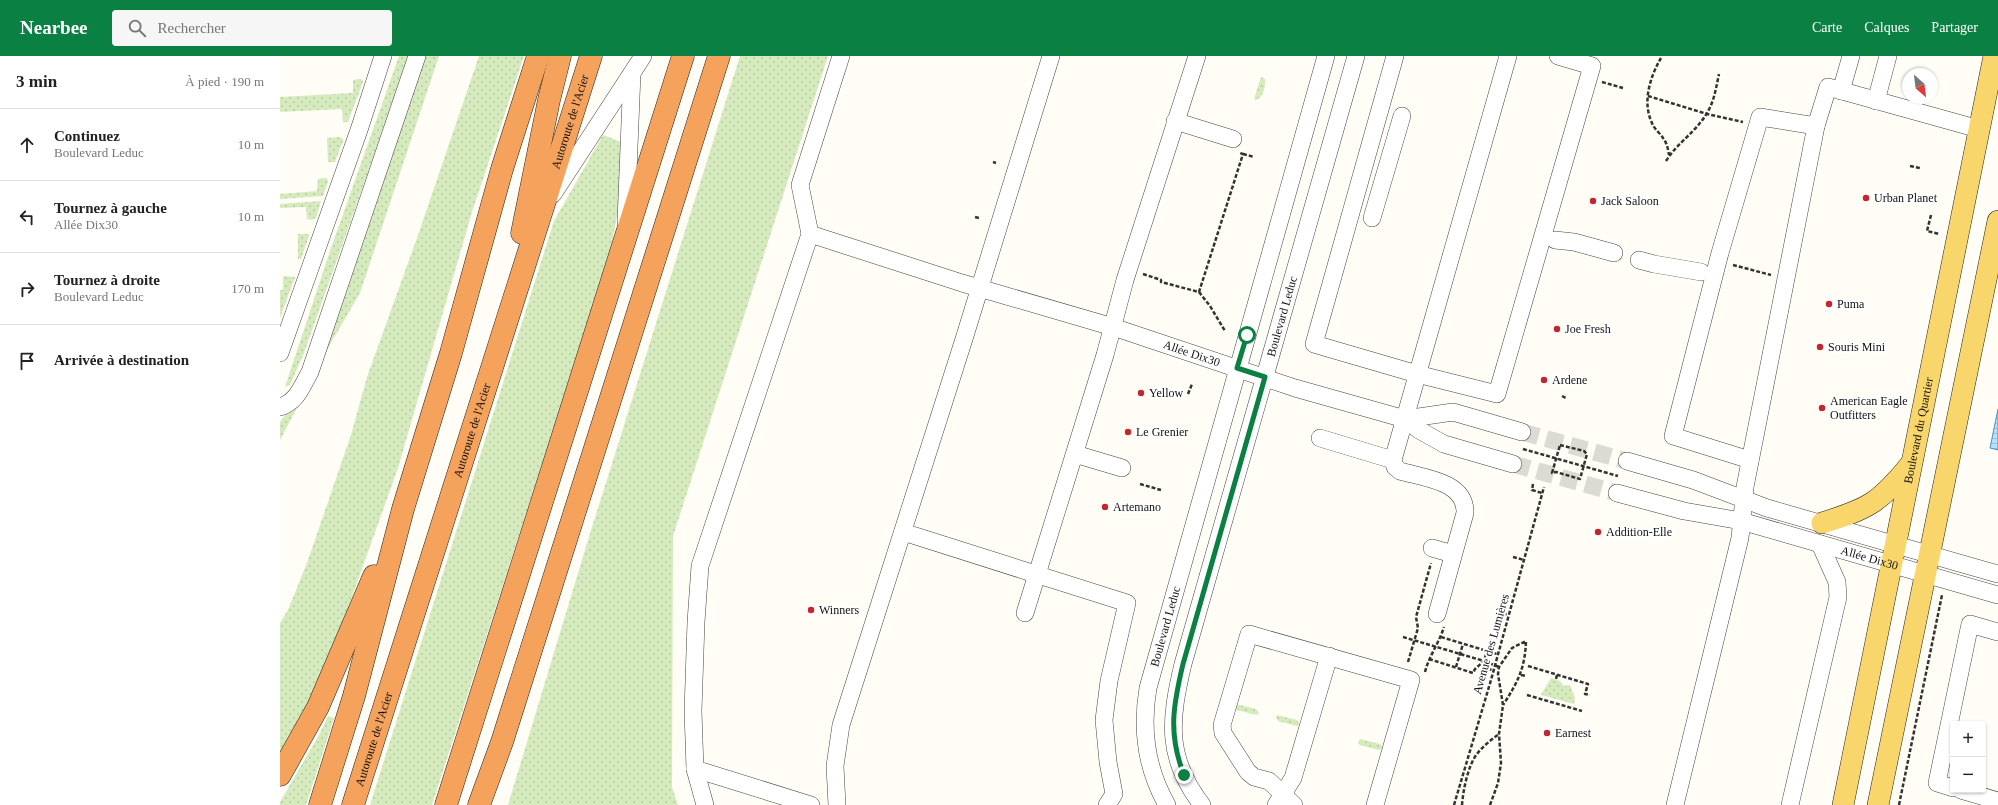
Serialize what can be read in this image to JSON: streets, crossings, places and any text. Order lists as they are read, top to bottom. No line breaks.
{"streets":{"highway":["Autoroute de l'Acier"],"main road":["Boulevard du Quartier"],"street":["Boulevard Leduc","Allée Dix30"],"path":["Avenue des Lumières"]},"crossings":[["Boulevard Leduc","Allée Dix30"],["Allée Dix30","Boulevard du Quartier"]],"places":["Urban Planet","Jack Saloon","Puma","Joe Fresh","Souris Mini","Ardene","Yellow","American Eagle Outfitters","Le Grenier","Artemano","Addition-Elle","Winners","Earnest"],"north":"bottom right","page":{"header":"Nearbee","search":"Rechercher","nav":["Carte","Calques","Partager"],"heading":["3 min","À pied · 190 m"],"list":[["Continuez","Boulevard Leduc","10 m"],["Tournez à gauche","Allée Dix30","10 m"],["Tournez à droite","Boulevard Leduc","170 m"],"Arrivée à destination"],"map_buttons":["+","−"]}}
